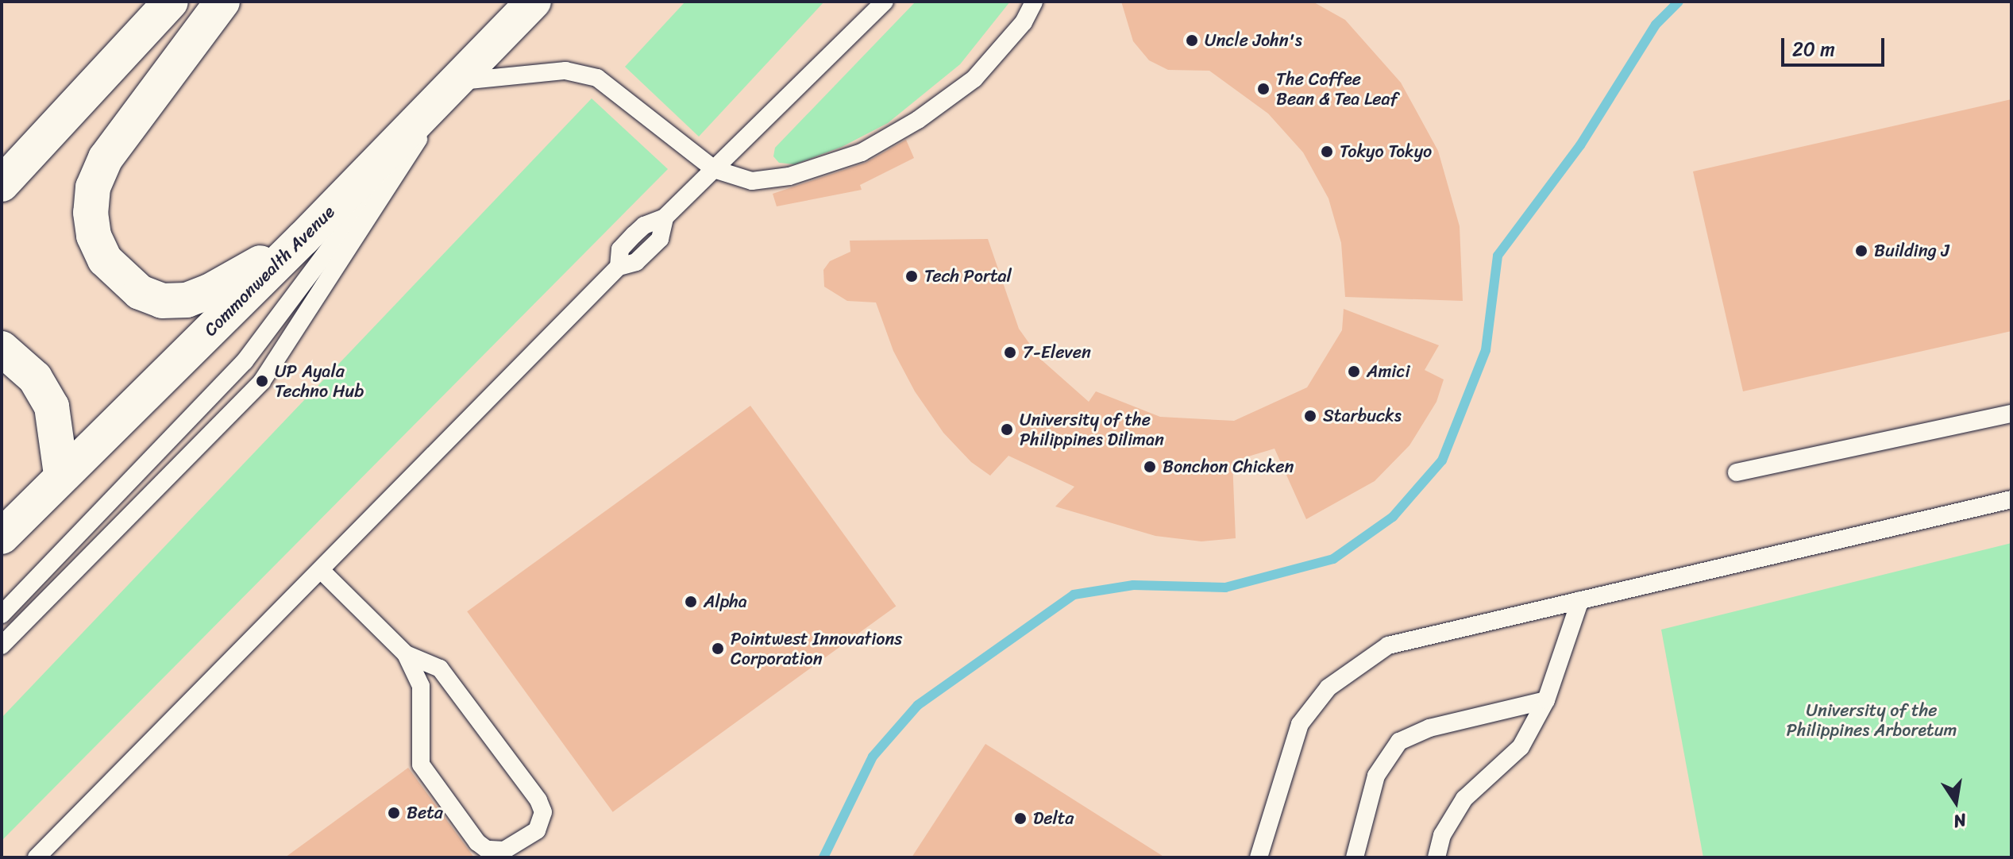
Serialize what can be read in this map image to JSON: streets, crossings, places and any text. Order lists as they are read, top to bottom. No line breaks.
{"streets":{"main road":["Commonwealth Avenue"]},"parks":["University of the Philippines Arboretum"],"places":["Uncle John's","The Coffee Bean & Tea Leaf","Tokyo Tokyo","Building J","Tech Portal","7-Eleven","Amici","UP Ayala Techno Hub","Starbucks","University of the Philippines Diliman","Bonchon Chicken","Alpha","Pointwest Innovations Corporation","Beta","Delta"],"scale_bar":"20 m","north":"bottom"}
